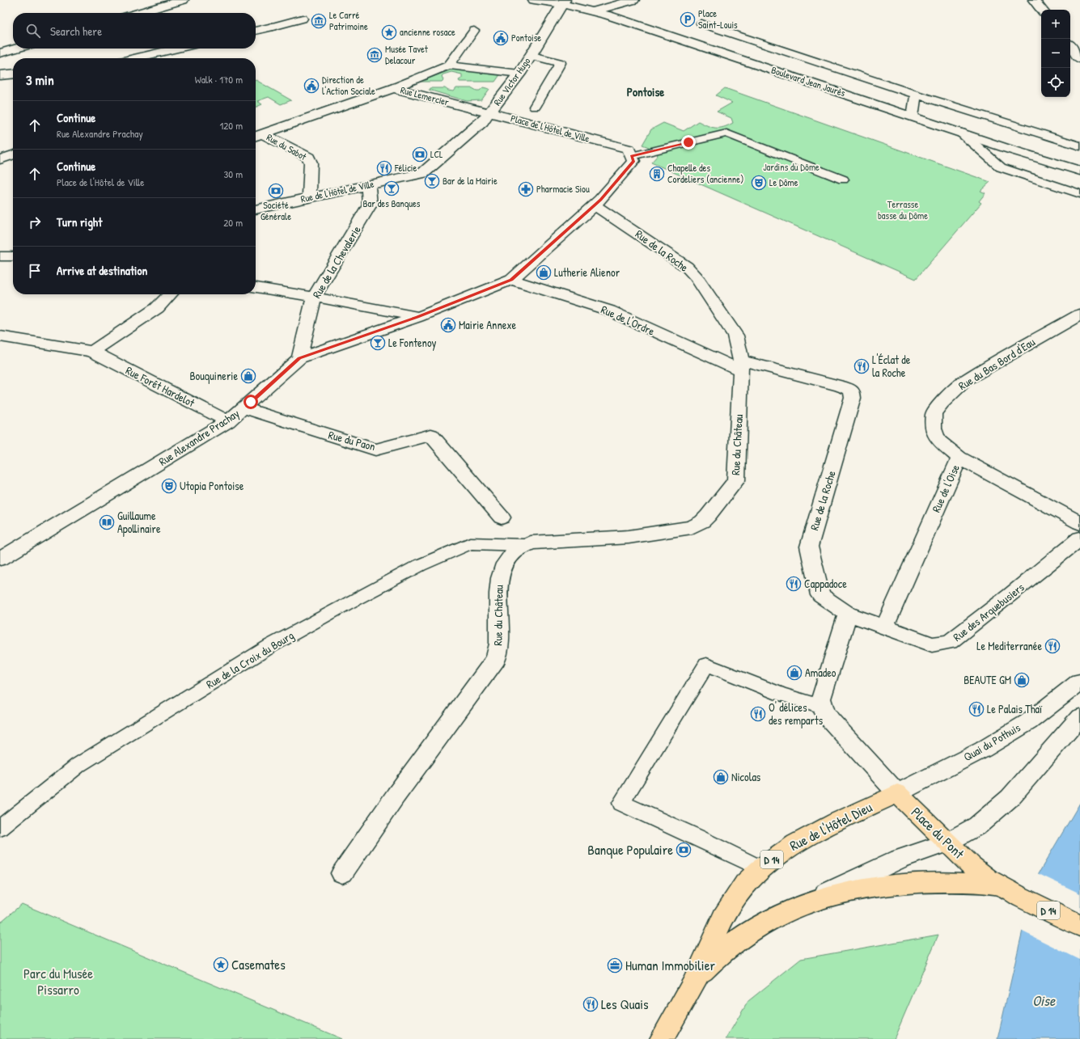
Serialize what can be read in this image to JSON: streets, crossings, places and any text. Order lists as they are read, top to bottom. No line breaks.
{"streets":{"main road":["Rue de l'Hôtel Dieu","Place du Pont","D 14"],"street":["Rue Victor Hugo","Boulevard Jean Jaurès","Rue Lemercier","Place de l'Hôtel de Ville","Rue du Sabot","Rue de l'Hôtel de Ville","Rue de la Roche","Rue de la Chevalerie","Rue de l'Ordre","Rue du Bas Bord d'Eau","Rue Forêt Hardelot","Rue Alexandre Prachay","Rue du Paon","Rue du Château","Rue de l'Oise","Rue des Arquebusiers","Quai du Pothuis"],"lane":["Rue de la Croix du Bourg"]},"crossings":[["Rue Victor Hugo","Boulevard Jean Jaurès"],["Rue Victor Hugo","Rue Lemercier"],["Rue Victor Hugo","Place de l'Hôtel de Ville"],["Rue Victor Hugo","Rue de l'Hôtel de Ville"],["Rue Lemercier","Place de l'Hôtel de Ville"],["Rue Lemercier","Rue du Sabot"],["Rue Lemercier","Rue de l'Hôtel de Ville"],["Place de l'Hôtel de Ville","Rue de l'Hôtel de Ville"],["Rue du Sabot","Rue de l'Hôtel de Ville"],["Rue de l'Hôtel de Ville","Rue de la Chevalerie"],["Rue de la Roche","Rue de l'Ordre"],["Rue de la Roche","Rue Alexandre Prachay"],["Rue de la Roche","Rue du Château"],["Rue de la Roche","Rue des Arquebusiers"],["Rue de la Chevalerie","Rue Alexandre Prachay"],["Rue de l'Ordre","Rue Alexandre Prachay"],["Rue de l'Ordre","Rue du Château"],["Rue du Bas Bord d'Eau","Rue de l'Oise"],["Rue Forêt Hardelot","Rue Alexandre Prachay"],["Rue Alexandre Prachay","Rue du Paon"],["Rue du Château","Rue de la Croix du Bourg"],["Rue de l'Oise","Rue des Arquebusiers"],["Quai du Pothuis","Rue de l'Hôtel Dieu"],["Quai du Pothuis","Place du Pont"],["Rue de l'Hôtel Dieu","Place du Pont"]],"districts":["Pontoise"],"water":["Oise"],"parks":["Jardins du Dôme","Terrasse basse du Dôme","Parc du Musée Pissarro"],"places":{"parking":["Place Saint-Louis"],"museum":["Le Carré Patrimoine","Musée Tavet Delacour"],"place":["ancienne rosace","Casemates"],"public building":["Pontoise","Direction de l'Action Sociale","Mairie Annexe"],"bank":["LCL","Société Générale","Banque Populaire"],"restaurant":["Félicie","L'Éclat de la Roche","Cappadoce","Le Mediterranée","Le Palais Thaï","O' délices des remparts","Les Quais"],"building":["Chapelle des Cordeliers (ancienne)"],"bar":["Bar de la Mairie","Bar des Banques","Le Fontenoy"],"theatre":["Le Dôme","Utopia Pontoise"],"pharmacy":["Pharmacie Siou"],"shop":["Lutherie Alienor","Bouquinerie","Amadeo","BEAUTE GM","Nicolas"],"library":["Guillaume Apollinaire"],"office":["Human Immobilier"]},"page":{"map_buttons":["+","−"],"search":"Search here","heading":["3 min","Walk · 170 m"],"list":[["Continue","Rue Alexandre Prachay","120 m"],["Continue","Place de l'Hôtel de Ville","30 m"],["Turn right","20 m"],"Arrive at destination"]}}
